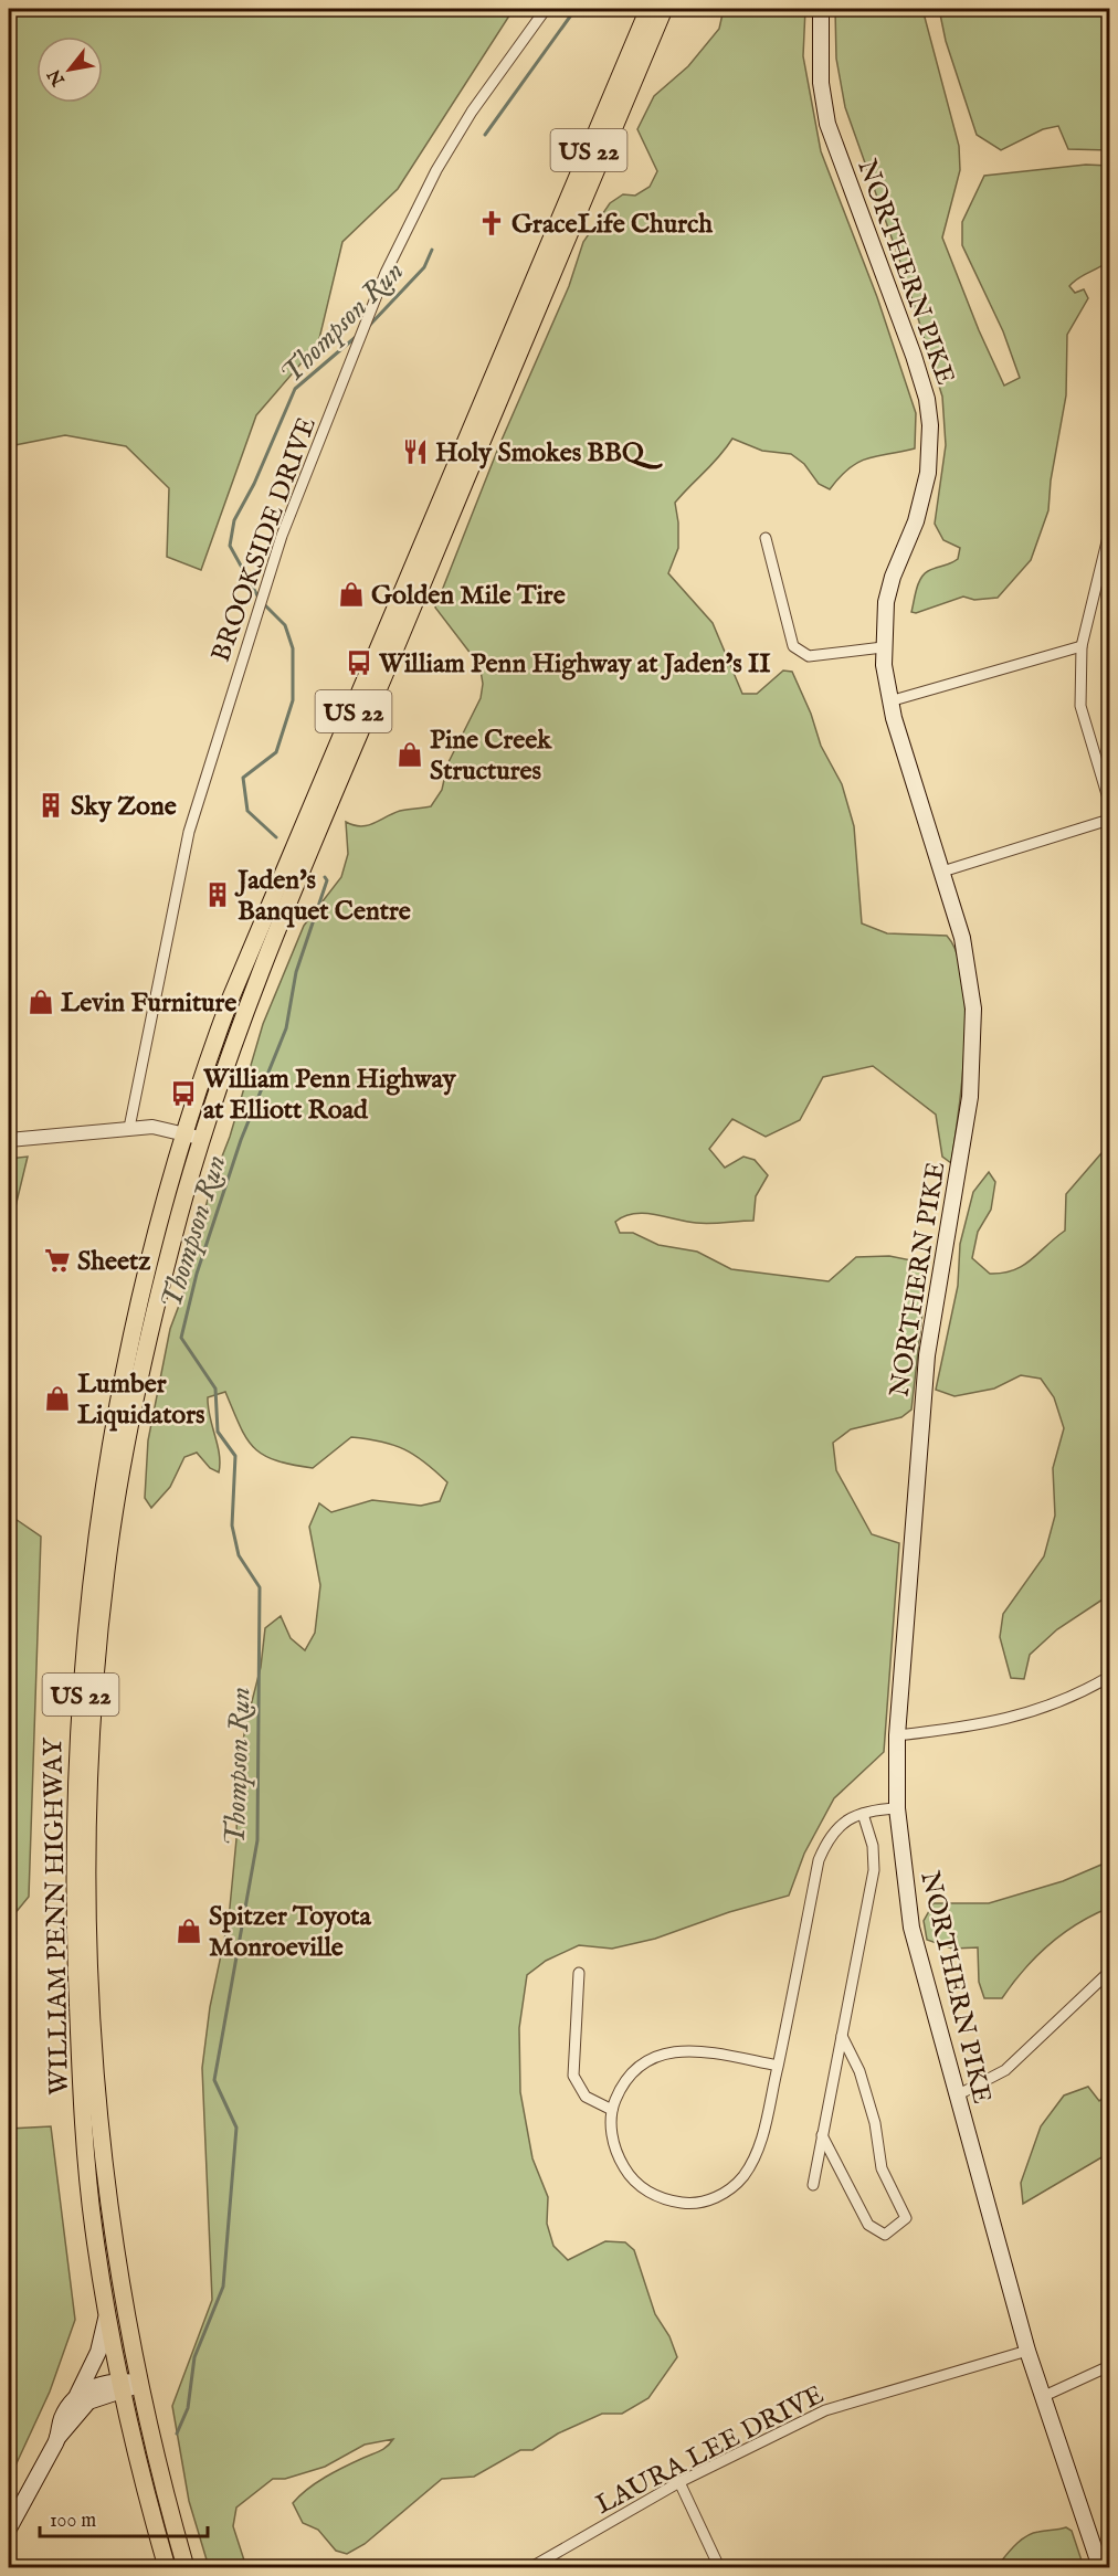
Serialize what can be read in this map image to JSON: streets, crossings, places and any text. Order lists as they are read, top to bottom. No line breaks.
{"streets":{"highway":["US 22","WILLIAM PENN HIGHWAY"],"main road":["NORTHERN PIKE"],"street":["BROOKSIDE DRIVE","LAURA LEE DRIVE"]},"crossings":[["NORTHERN PIKE","LAURA LEE DRIVE"]],"water":["Thompson Run"],"places":{"church":["GraceLife Church"],"restaurant":["Holy Smokes BBQ"],"shop":["Golden Mile Tire","Pine Creek Structures","Levin Furniture","Lumber Liquidators","Spitzer Toyota Monroeville"],"bus stop":["William Penn Highway at Jaden's II","William Penn Highway at Elliott Road"],"building":["Sky Zone","Jaden's Banquet Centre"],"supermarket":["Sheetz"]},"scale_bar":"100 m","north":"bottom left"}
